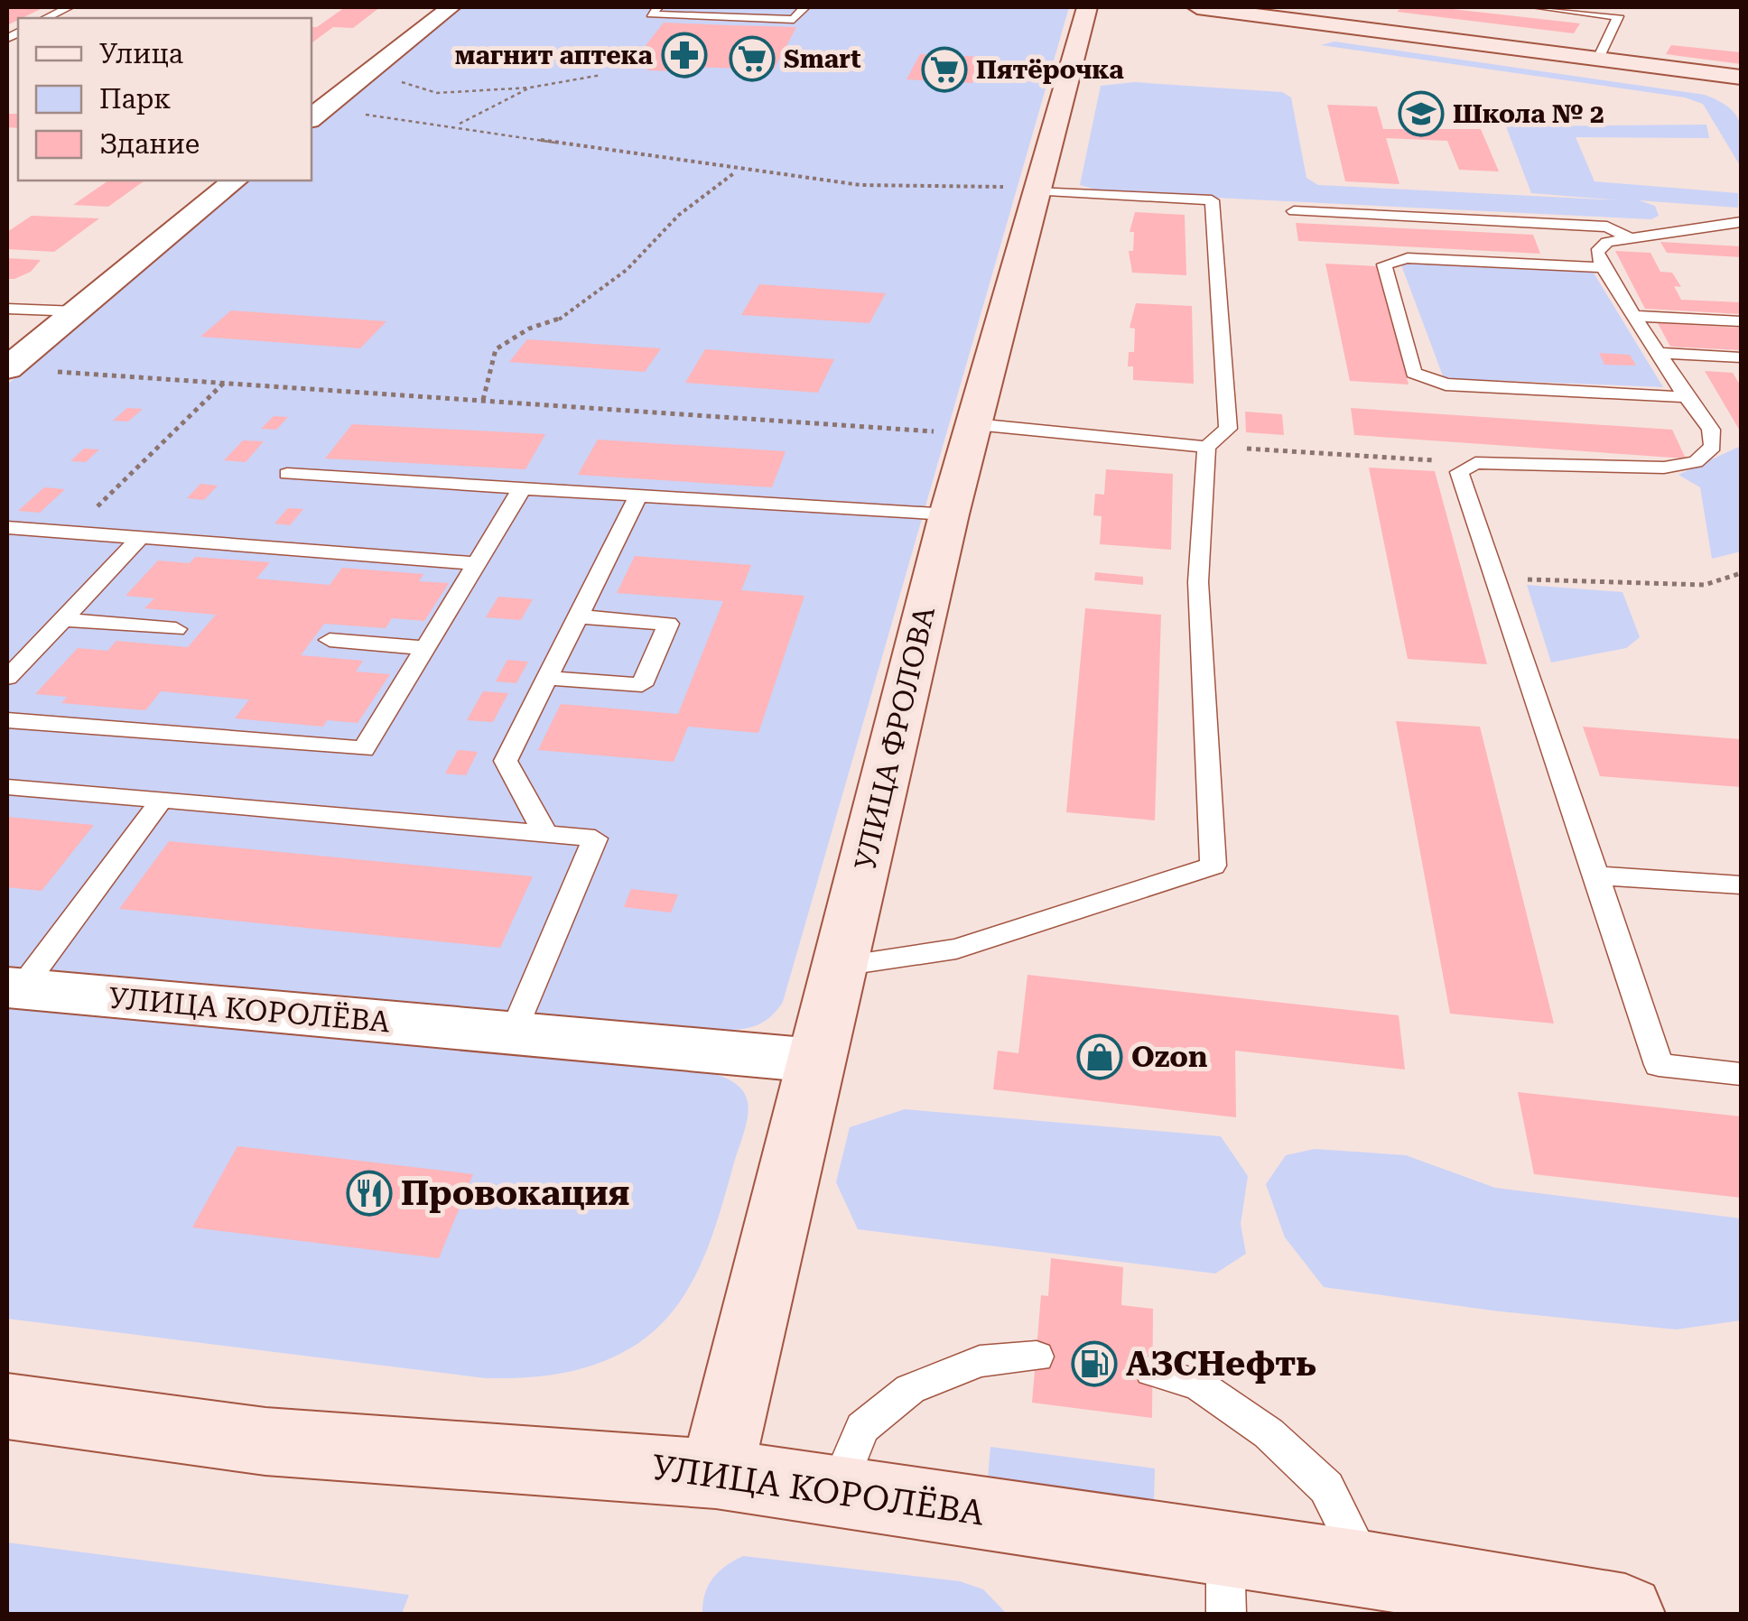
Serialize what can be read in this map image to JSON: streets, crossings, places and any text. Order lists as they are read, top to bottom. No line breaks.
{"streets":{"street":["УЛИЦА ФРОЛОВА","УЛИЦА КОРОЛЁВА"]},"crossings":[["УЛИЦА ФРОЛОВА","УЛИЦА КОРОЛЁВА"]],"places":{"pharmacy":["магнит аптека"],"supermarket":["Smart","Пятёрочка"],"school or university":["Школа № 2"],"shop":["Ozon"],"restaurant":["Провокация"],"fuel station":["АЗСНефть"]},"legend":["Улица","Парк","Здание"]}
